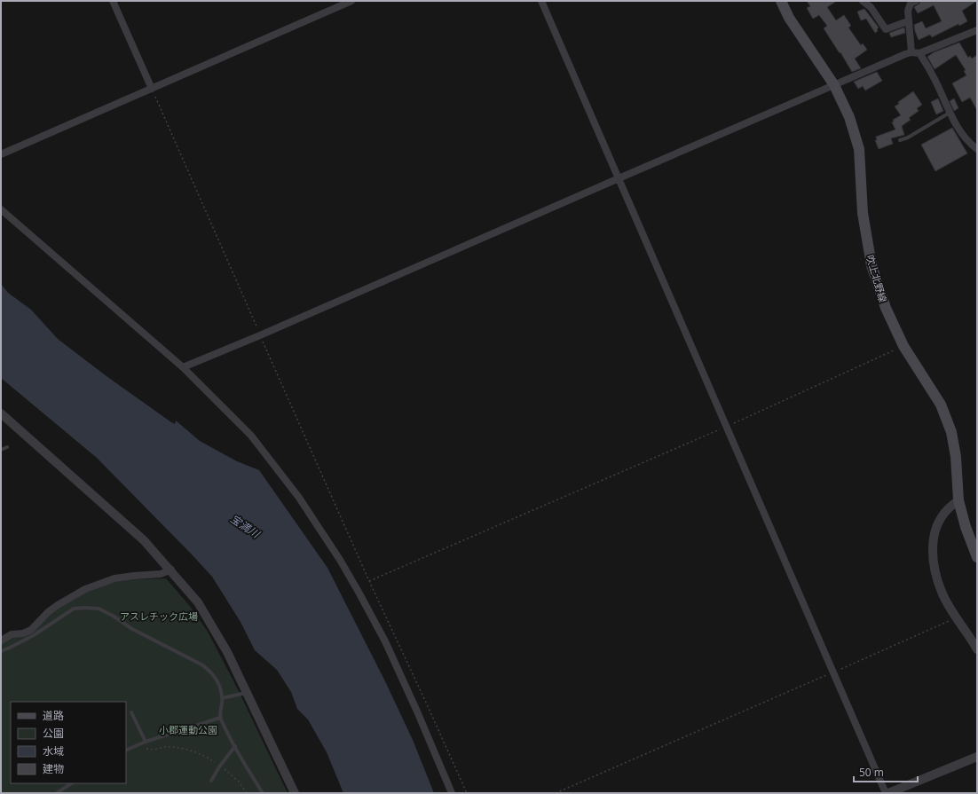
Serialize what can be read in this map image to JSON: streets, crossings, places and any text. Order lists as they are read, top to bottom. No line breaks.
{"streets":{"main road":["吹上北野線"]},"water":["宝満川"],"parks":["アスレチック広場","小郡運動公園"],"legend":["道路","公園","水域","建物"],"scale_bar":"50 m"}
